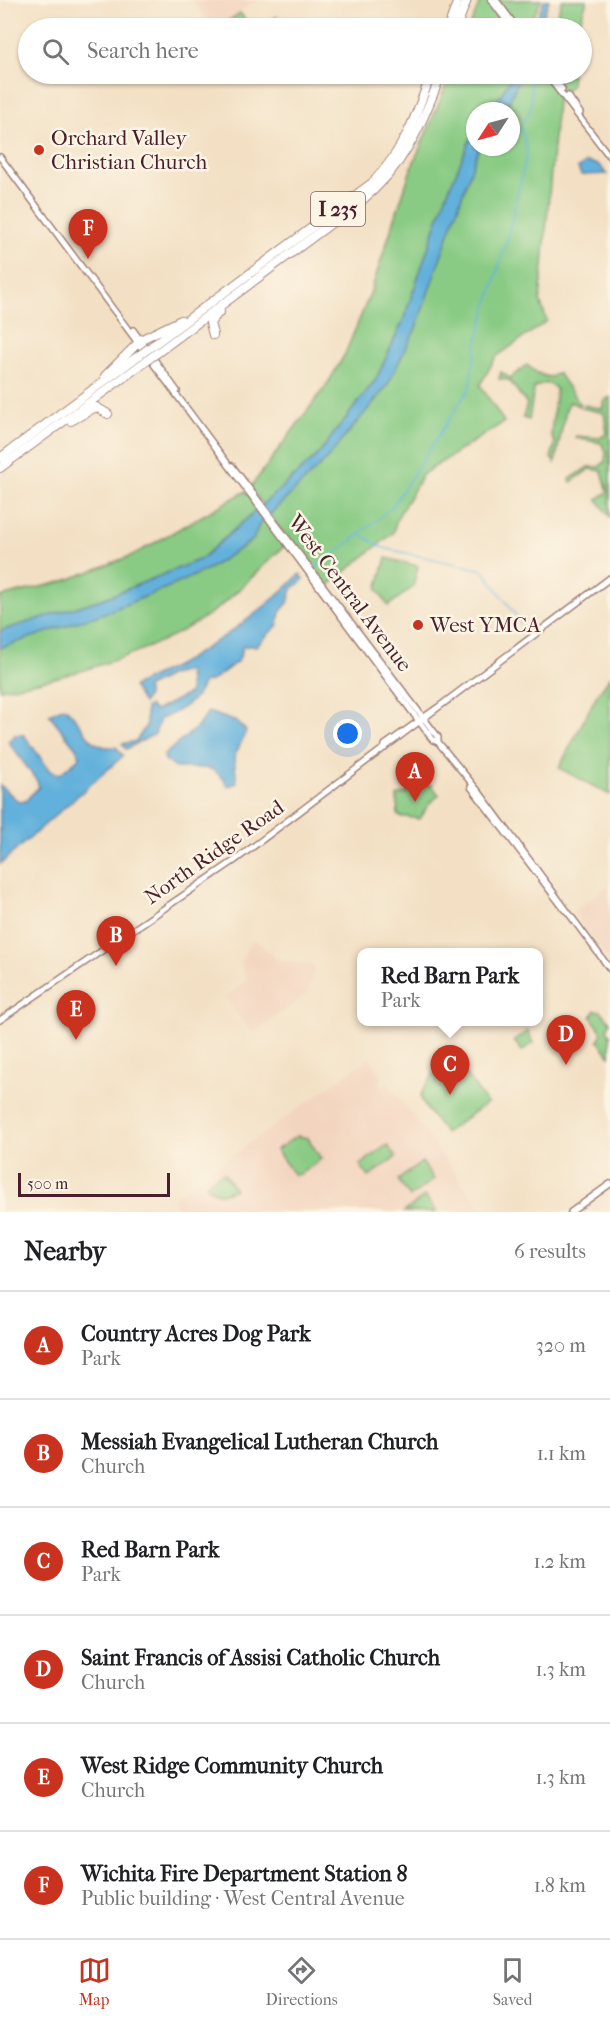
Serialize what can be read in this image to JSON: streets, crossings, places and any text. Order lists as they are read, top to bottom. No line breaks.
{"streets":{"highway":["I 235"],"main road":["West Central Avenue","North Ridge Road"]},"crossings":[["West Central Avenue","North Ridge Road"]],"places":["Orchard Valley Christian Church","West YMCA"],"scale_bar":"500 m","north":"bottom left","page":{"search":"Search here","pins":["F","A","B","E","D","C"],"popup":["Red Barn Park","Park"],"scale":"500 m","heading":["Nearby","6 results"],"list":[{"mark":"A","name":"Country Acres Dog Park","note":"Park","value":"320 m"},{"mark":"B","name":"Messiah Evangelical Lutheran Church","note":"Church","value":"1.1 km"},{"mark":"C","name":"Red Barn Park","note":"Park","value":"1.2 km"},{"mark":"D","name":"Saint Francis of Assisi Catholic Church","note":"Church","value":"1.3 km"},{"mark":"E","name":"West Ridge Community Church","note":"Church","value":"1.3 km"},{"mark":"F","name":"Wichita Fire Department Station 8","note":"Public building · West Central Avenue","value":"1.8 km"}],"nav":["Map","Directions","Saved"]}}
